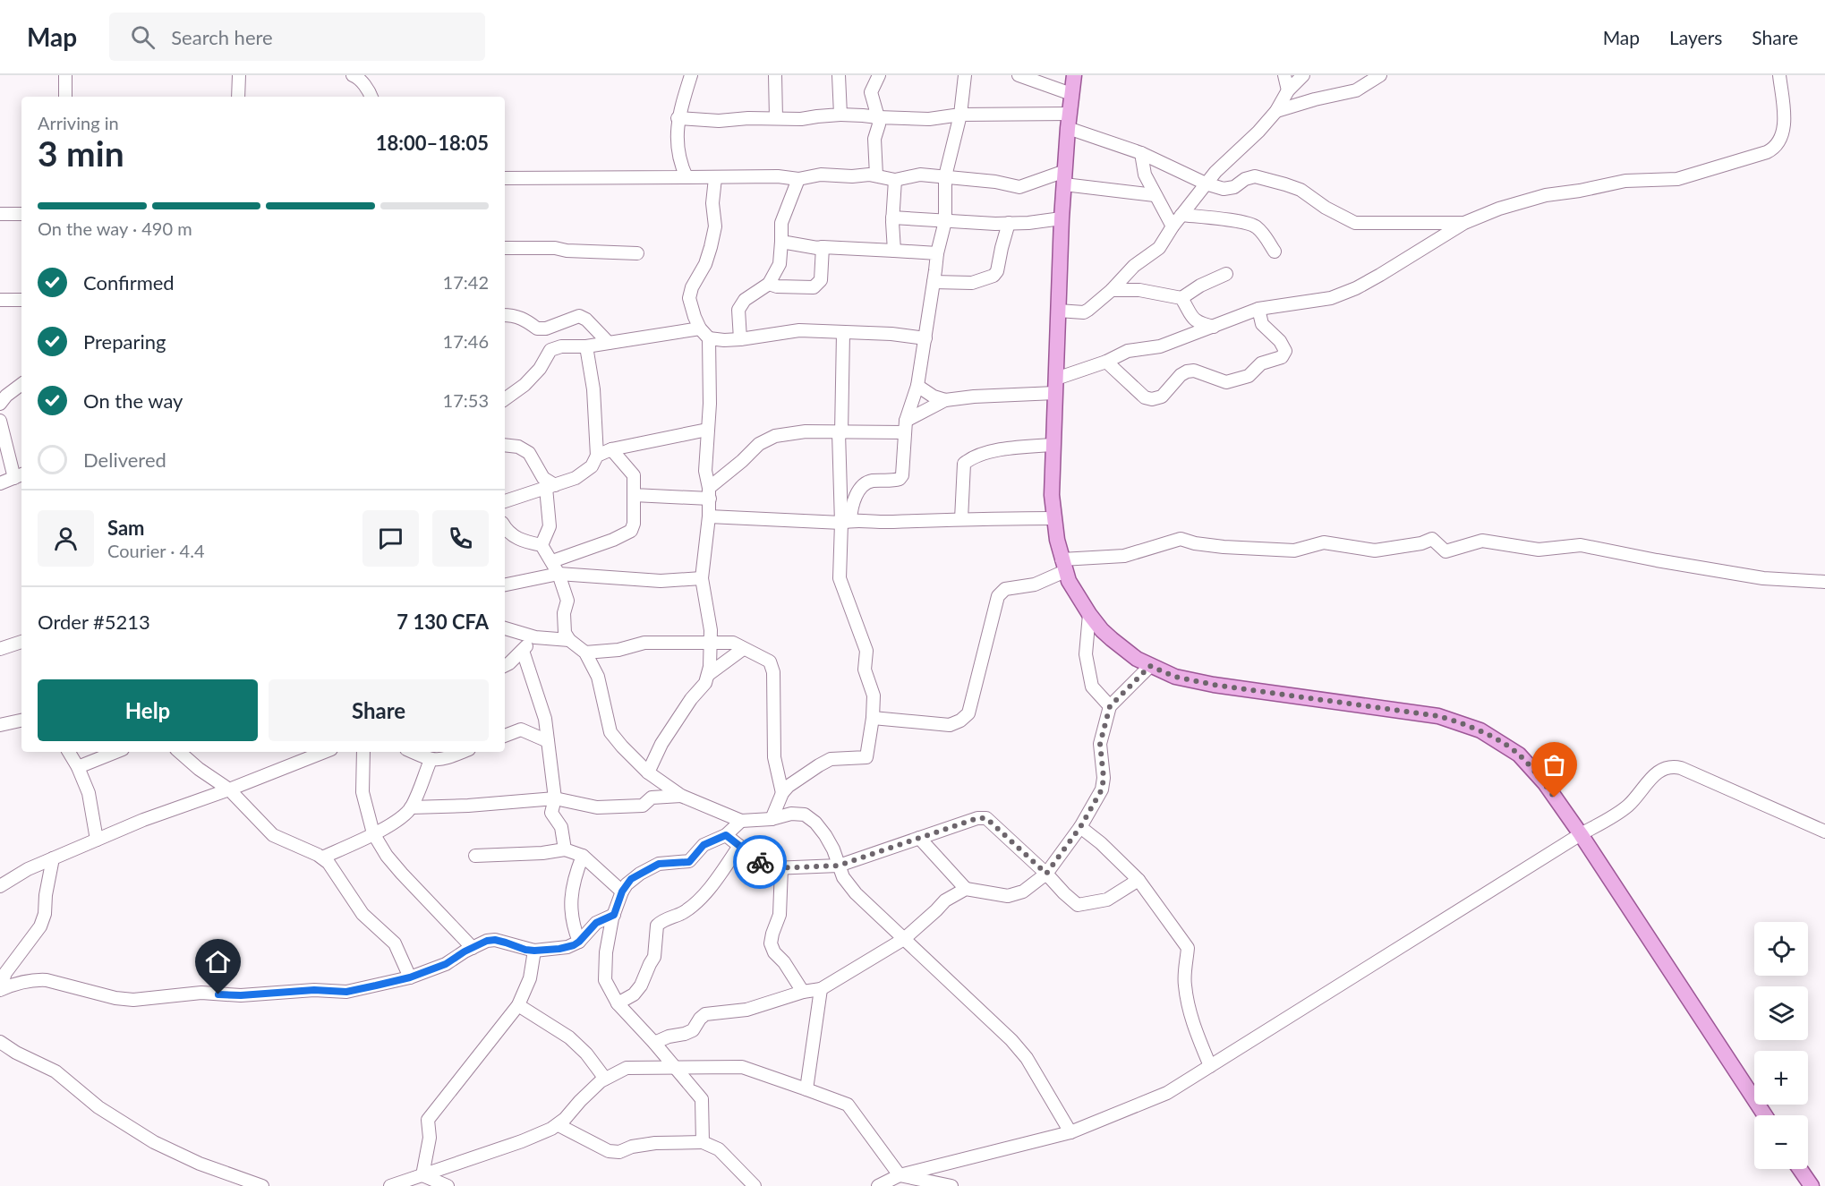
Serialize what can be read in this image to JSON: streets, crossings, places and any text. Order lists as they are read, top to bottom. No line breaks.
{"page":{"header":"Map","search":"Search here","nav":["Map","Layers","Share"],"heading":["3 min","Arriving in","18:00–18:05"],"panel":["Sam","Courier · 4.4","Order #5213","7 130 CFA"],"bar":"On the way · 490 m","list":[["Confirmed","17:42"],["Preparing","17:46"],["On the way","17:53"],"Delivered"],"buttons":["Help","Share"],"map_buttons":["+","−"]}}
